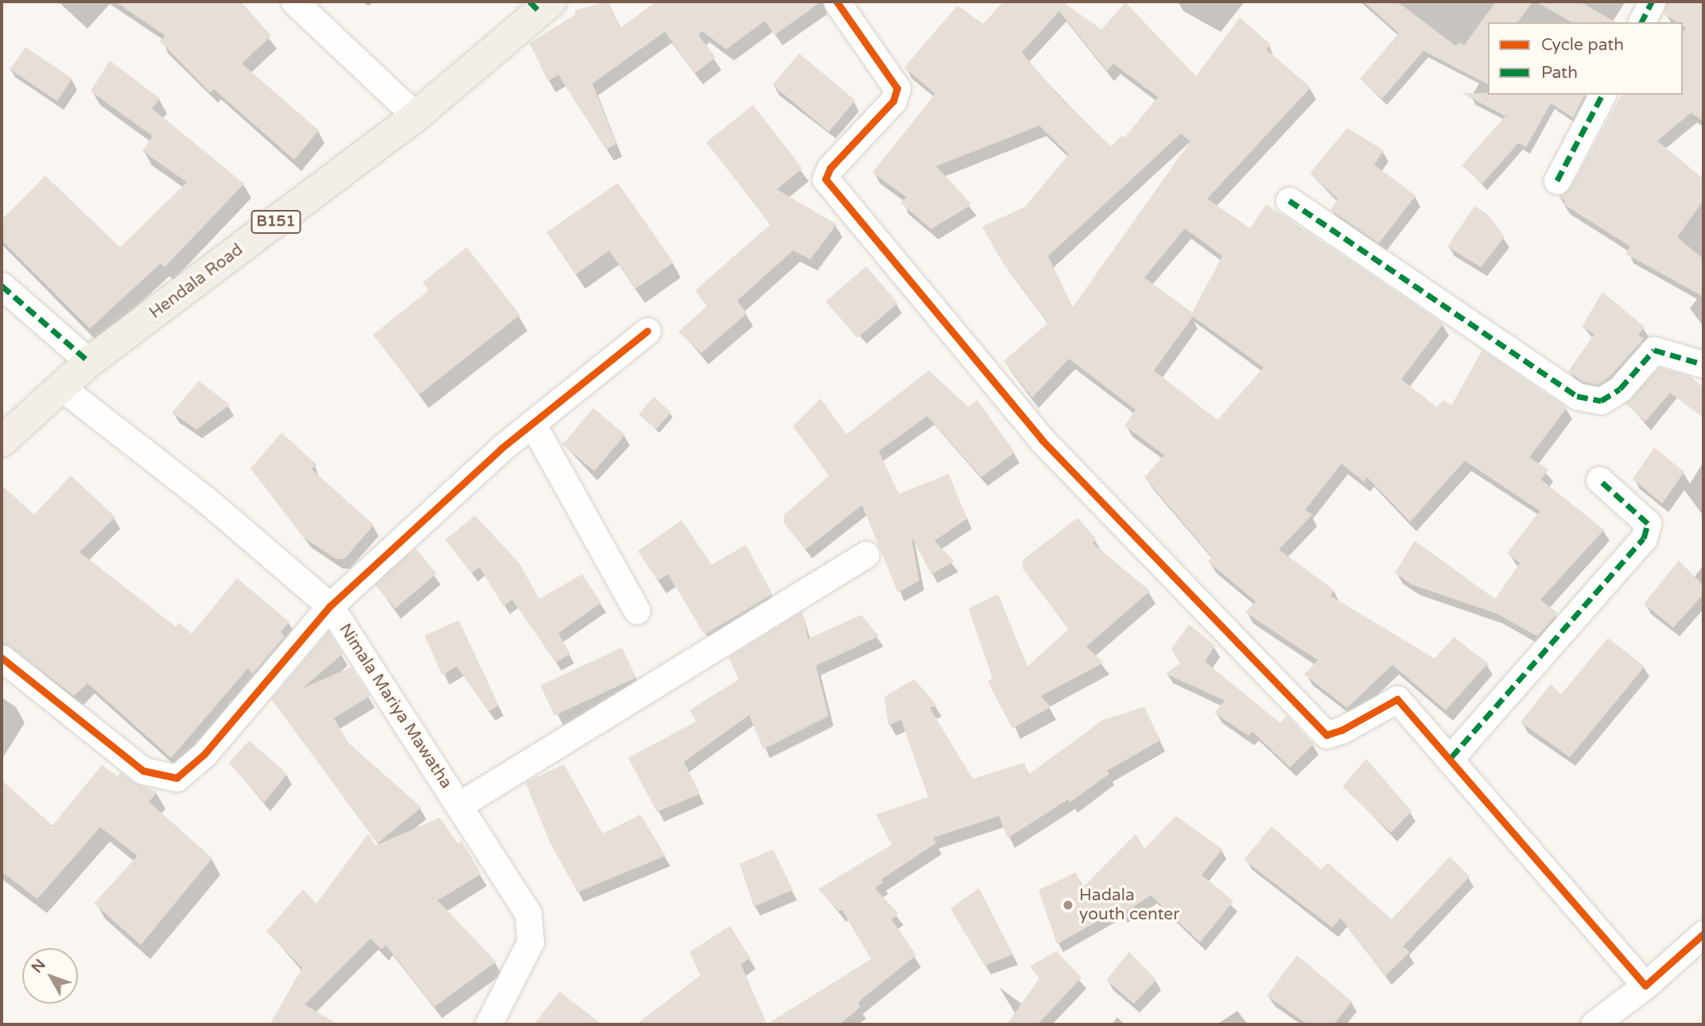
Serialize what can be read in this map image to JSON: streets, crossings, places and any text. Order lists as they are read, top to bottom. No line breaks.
{"streets":{"main road":["B151","Hendala Road"],"street":["Nimala Mariya Mawatha"]},"crossings":[["Hendala Road","Nimala Mariya Mawatha"]],"places":["Hadala youth center"],"legend":["Cycle path","Path"],"north":"top left"}
